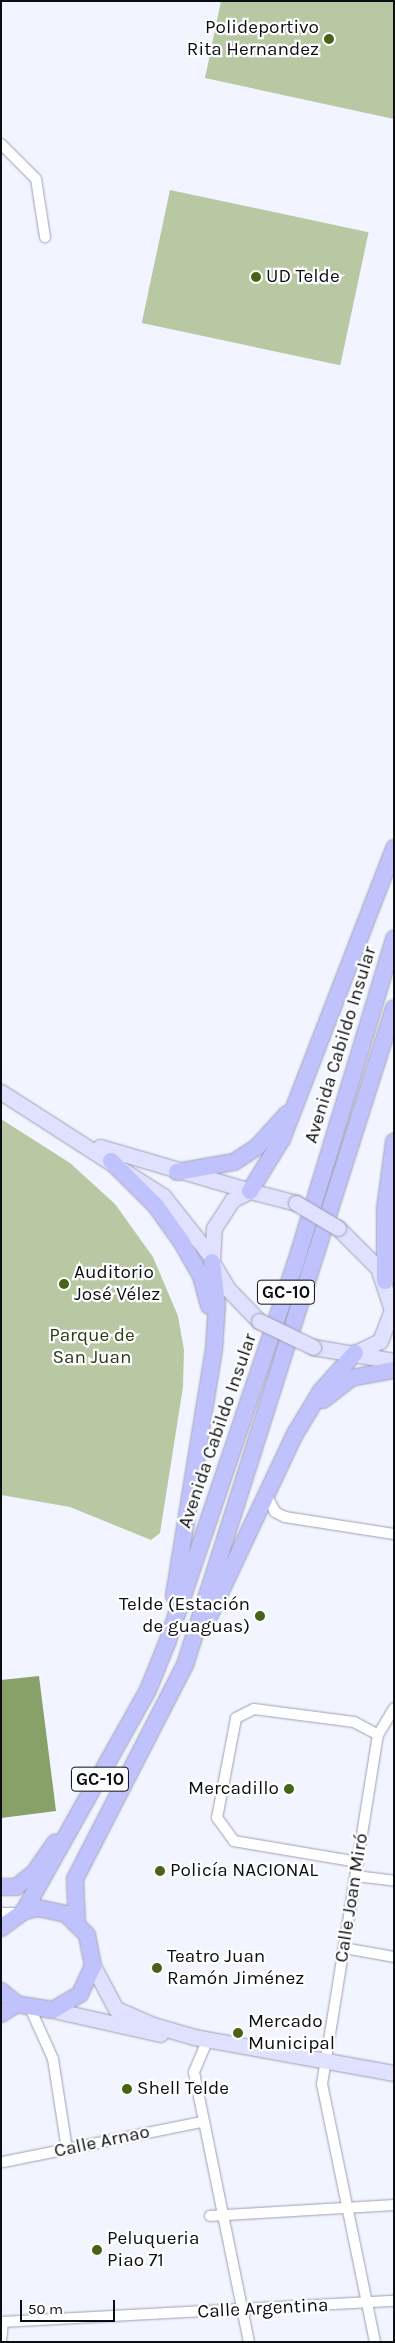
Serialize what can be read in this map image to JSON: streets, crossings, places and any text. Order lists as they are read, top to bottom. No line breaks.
{"streets":{"main road":["Avenida Cabildo Insular","GC-10"],"street":["Calle Joan Miró","Calle Arnao","Calle Argentina"]},"crossings":[["Avenida Cabildo Insular","GC-10"],["Calle Joan Miró","Calle Argentina"]],"parks":["Parque de San Juan"],"places":["Polideportivo Rita Hernandez","UD Telde","Auditorio José Vélez","Telde (Estación de guaguas)","Mercadillo","Policía NACIONAL","Teatro Juan Ramón Jiménez","Mercado Municipal","Shell Telde","Peluqueria Piao 71"],"scale_bar":"50 m"}
